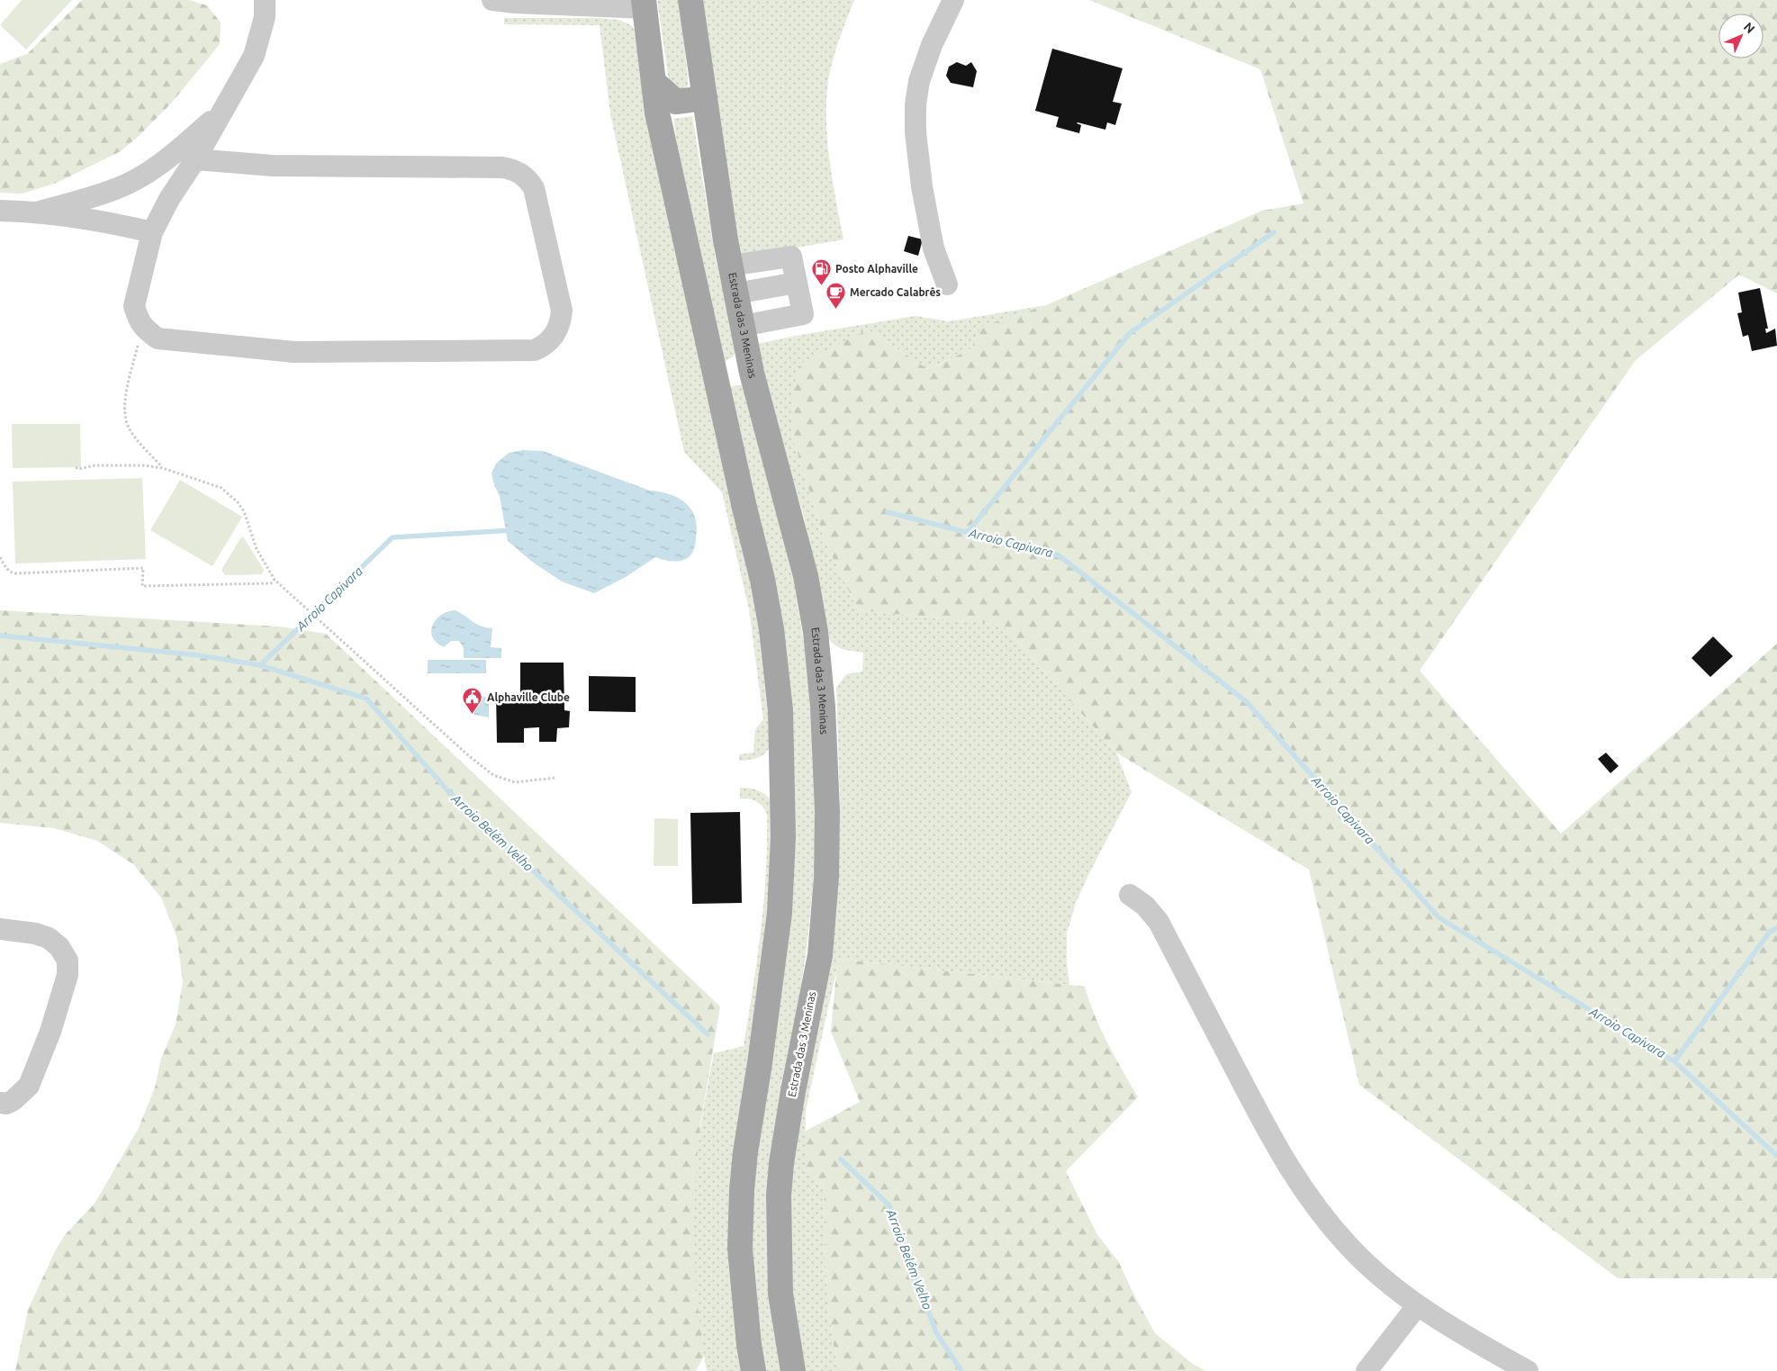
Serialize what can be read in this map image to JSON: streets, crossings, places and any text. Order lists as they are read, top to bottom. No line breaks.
{"streets":{"main road":["Estrada das 3 Meninas"]},"water":["Arroio Capivara","Arroio Belém Velho"],"places":{"fuel station":["Posto Alphaville"],"cafe":["Mercado Calabrês"],"public building":["Alphaville Clube"]},"north":"top right"}
